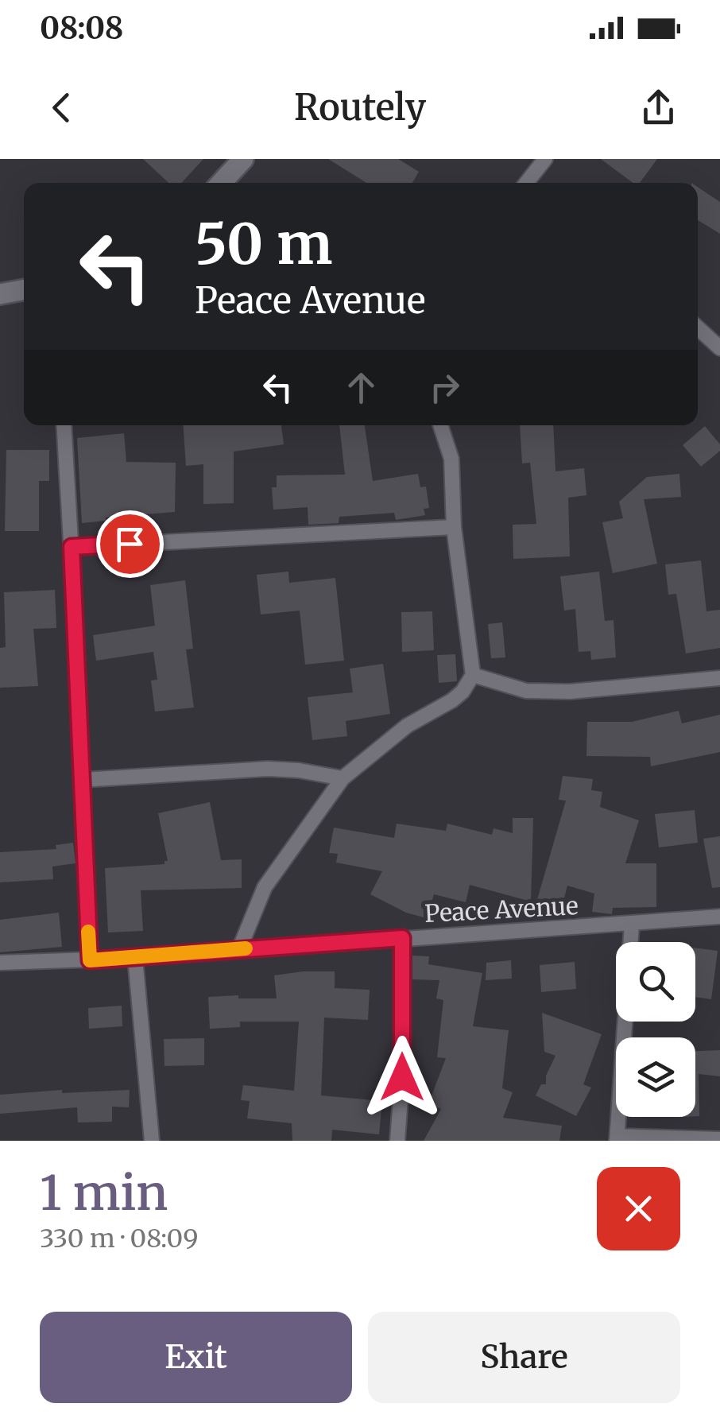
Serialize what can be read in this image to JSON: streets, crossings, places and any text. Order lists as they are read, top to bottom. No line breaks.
{"streets":{"street":["Peace Avenue"]},"page":{"status":"08:08","header":"Routely","turn":["50 m","Peace Avenue"],"heading":["1 min","330 m · 08:09"],"buttons":["Exit","Share"]}}
